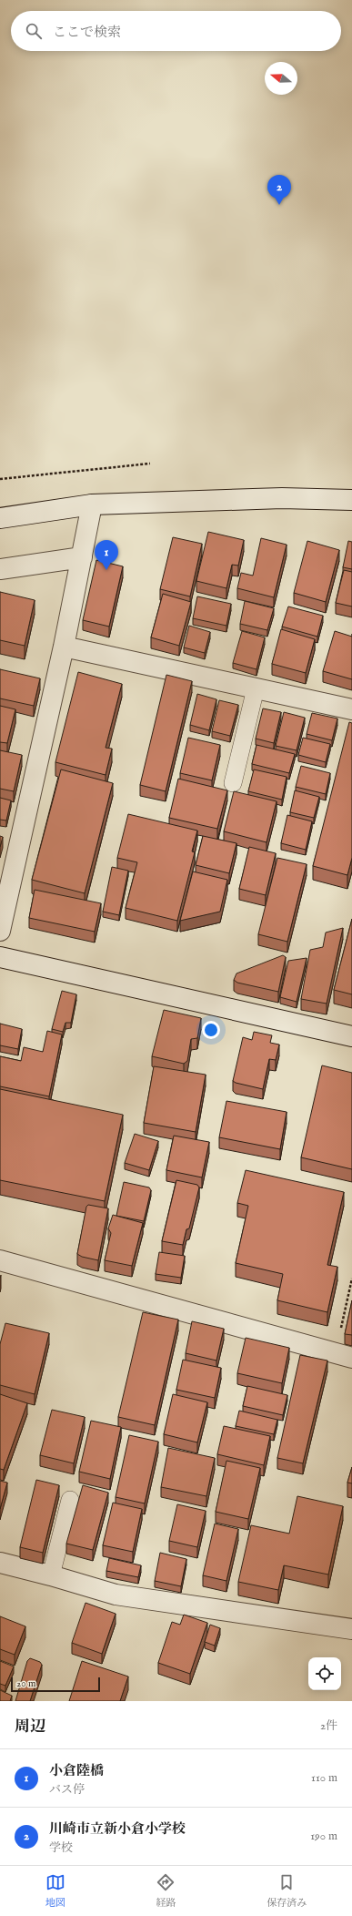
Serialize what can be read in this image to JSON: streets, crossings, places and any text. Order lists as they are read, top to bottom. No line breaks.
{"scale_bar":"20 m","north":"left","page":{"search":"ここで検索","pins":["2","1"],"scale":"20 m","heading":["周辺","2件"],"list":[{"mark":"1","name":"小倉陸橋","note":"バス停","value":"110 m"},{"mark":"2","name":"川崎市立新小倉小学校","note":"学校","value":"190 m"}],"nav":["地図","経路","保存済み"]}}
